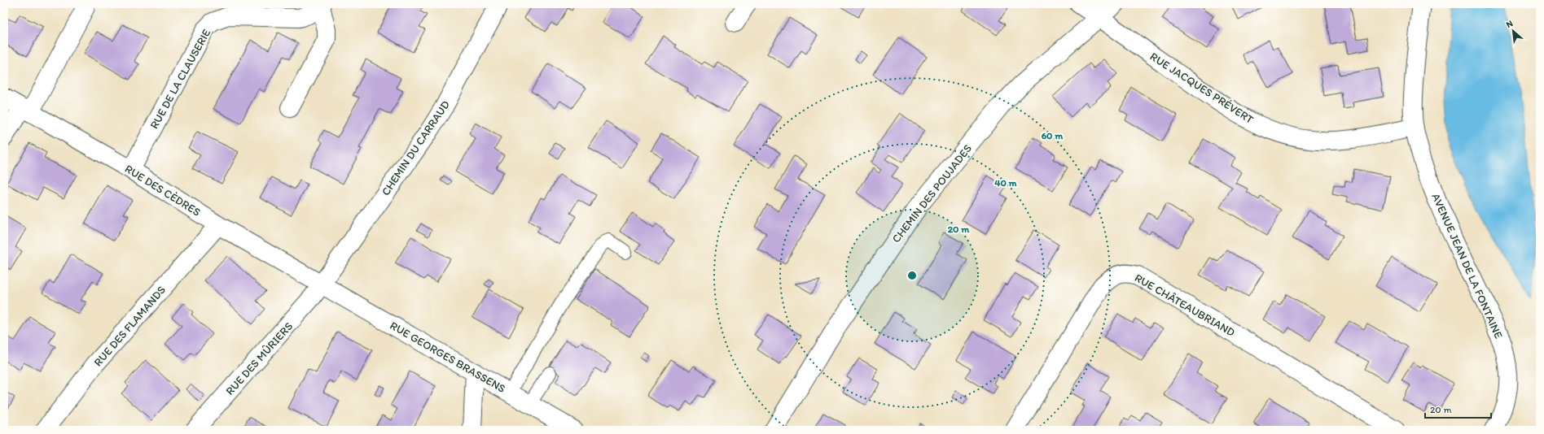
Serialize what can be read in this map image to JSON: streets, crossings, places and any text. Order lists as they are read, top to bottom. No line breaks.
{"streets":{"street":["RUE DE LA CLAUSERIE","RUE JACQUES PRÉVERT","CHEMIN DU CARRAUD","RUE DES CÈDRES","CHEMIN DES POUJADES","AVENUE JEAN DE LA FONTAINE","RUE CHÂTEAUBRIAND","RUE DES FLAMANDS","RUE GEORGES BRASSENS","RUE DES MÛRIERS"]},"crossings":[["RUE DE LA CLAUSERIE","RUE DES CÈDRES"],["RUE JACQUES PRÉVERT","CHEMIN DES POUJADES"],["RUE JACQUES PRÉVERT","AVENUE JEAN DE LA FONTAINE"],["CHEMIN DU CARRAUD","RUE DES CÈDRES"],["CHEMIN DU CARRAUD","RUE GEORGES BRASSENS"],["CHEMIN DU CARRAUD","RUE DES MÛRIERS"],["RUE DES CÈDRES","RUE DES FLAMANDS"],["RUE DES CÈDRES","RUE GEORGES BRASSENS"],["RUE DES CÈDRES","RUE DES MÛRIERS"],["RUE GEORGES BRASSENS","RUE DES MÛRIERS"]],"scale_bar":"20 m","north":"top left","rings":["60 m","40 m","20 m"]}
